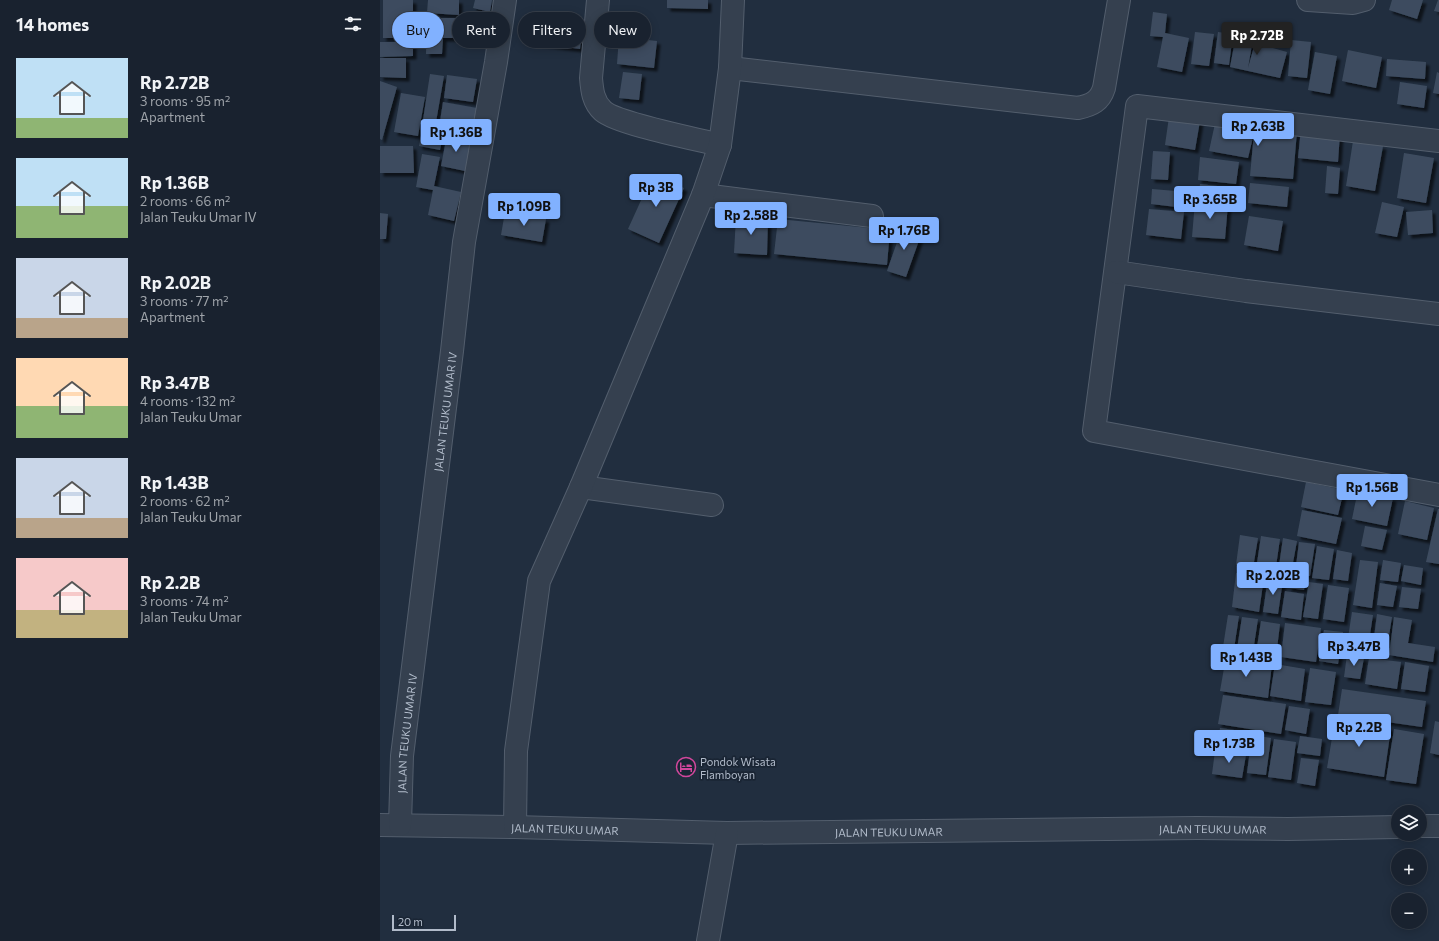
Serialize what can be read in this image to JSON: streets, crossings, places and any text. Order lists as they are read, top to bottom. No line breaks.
{"streets":{"street":["JALAN TEUKU UMAR IV","JALAN TEUKU UMAR"]},"crossings":[["JALAN TEUKU UMAR IV","JALAN TEUKU UMAR"]],"places":{"hotel":["Pondok Wisata Flamboyan"]},"scale_bar":"20 m","page":{"heading":"14 homes","chip":["Buy","Rent","Filters","New"],"price":["Rp 2.72B","Rp 2.63B","Rp 1.36B","Rp 3B","Rp 3.65B","Rp 1.09B","Rp 2.58B","Rp 1.76B","Rp 1.56B","Rp 2.02B","Rp 3.47B","Rp 1.43B","Rp 2.2B","Rp 1.73B"],"list":[{"name":"Rp 2.72B","note":"3 rooms · 95 m² · Apartment"},{"name":"Rp 1.36B","note":"2 rooms · 66 m² · Jalan Teuku Umar IV"},{"name":"Rp 2.02B","note":"3 rooms · 77 m² · Apartment"},{"name":"Rp 3.47B","note":"4 rooms · 132 m² · Jalan Teuku Umar"},{"name":"Rp 1.43B","note":"2 rooms · 62 m² · Jalan Teuku Umar"},{"name":"Rp 2.2B","note":"3 rooms · 74 m² · Jalan Teuku Umar"}],"map_buttons":["+","−"],"scale":"20 m"}}
